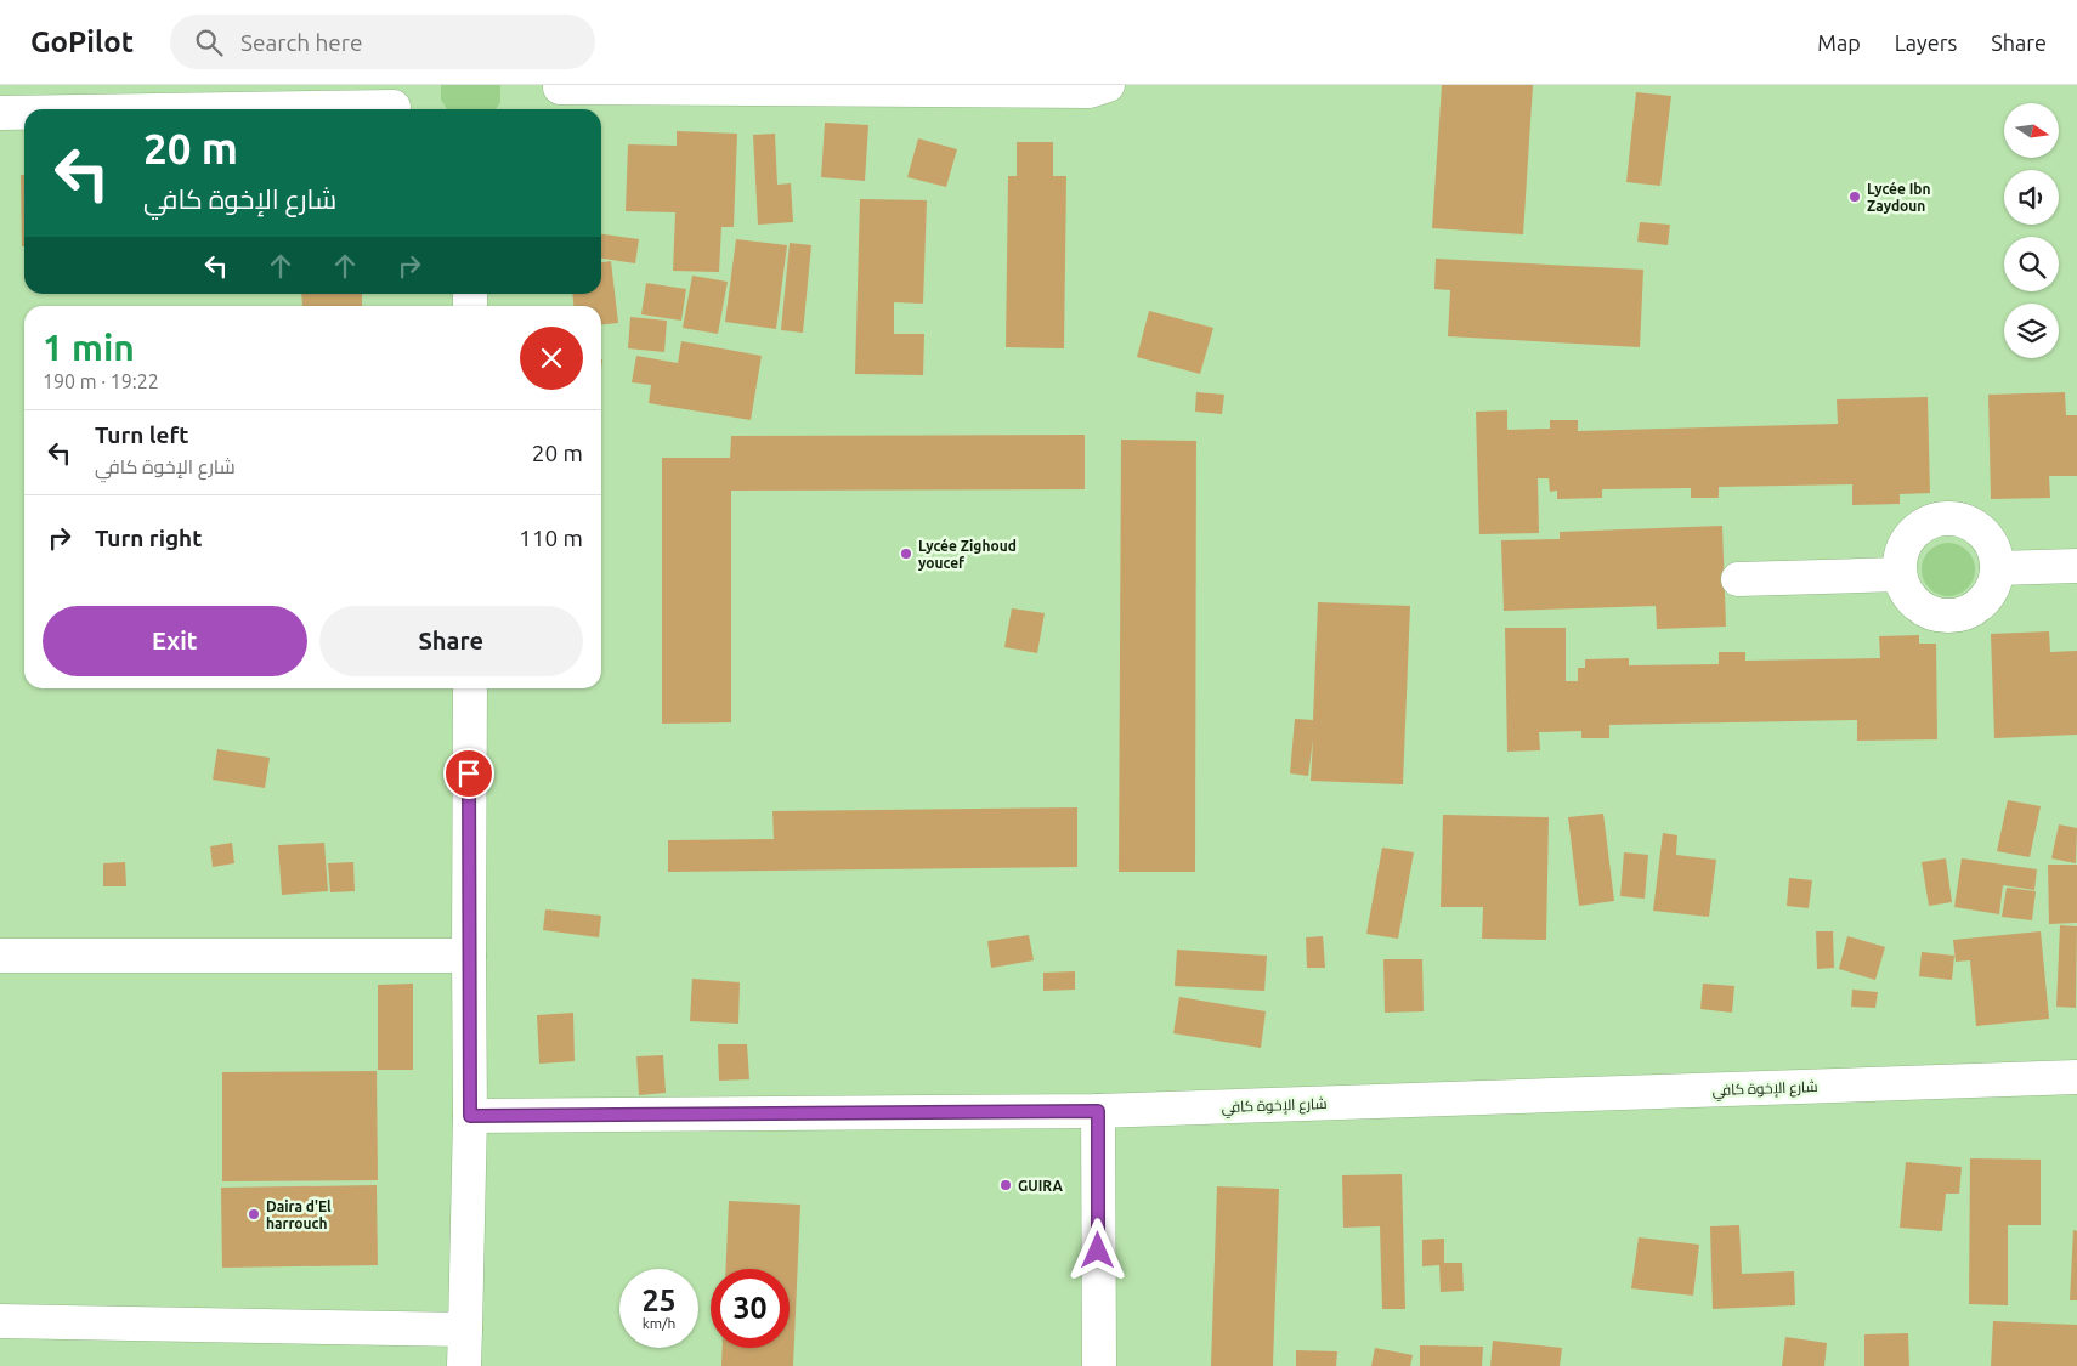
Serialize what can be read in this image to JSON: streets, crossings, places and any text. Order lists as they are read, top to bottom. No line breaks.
{"streets":{"main road":["شارع الإخوة كافي"]},"places":["Lycée Ibn Zaydoun","Lycée Zighoud youcef","GUIRA","Daira d'El harrouch"],"north":"right","page":{"header":"GoPilot","search":"Search here","nav":["Map","Layers","Share"],"turn":["20 m","شارع الإخوة كافي"],"heading":["1 min","190 m · 19:22"],"list":[{"name":"Turn left","note":"شارع الإخوة كافي","value":"20 m"},{"name":"Turn right","value":"110 m"}],"buttons":["Exit","Share"],"speed":"25 km/h","limit":"30"}}
